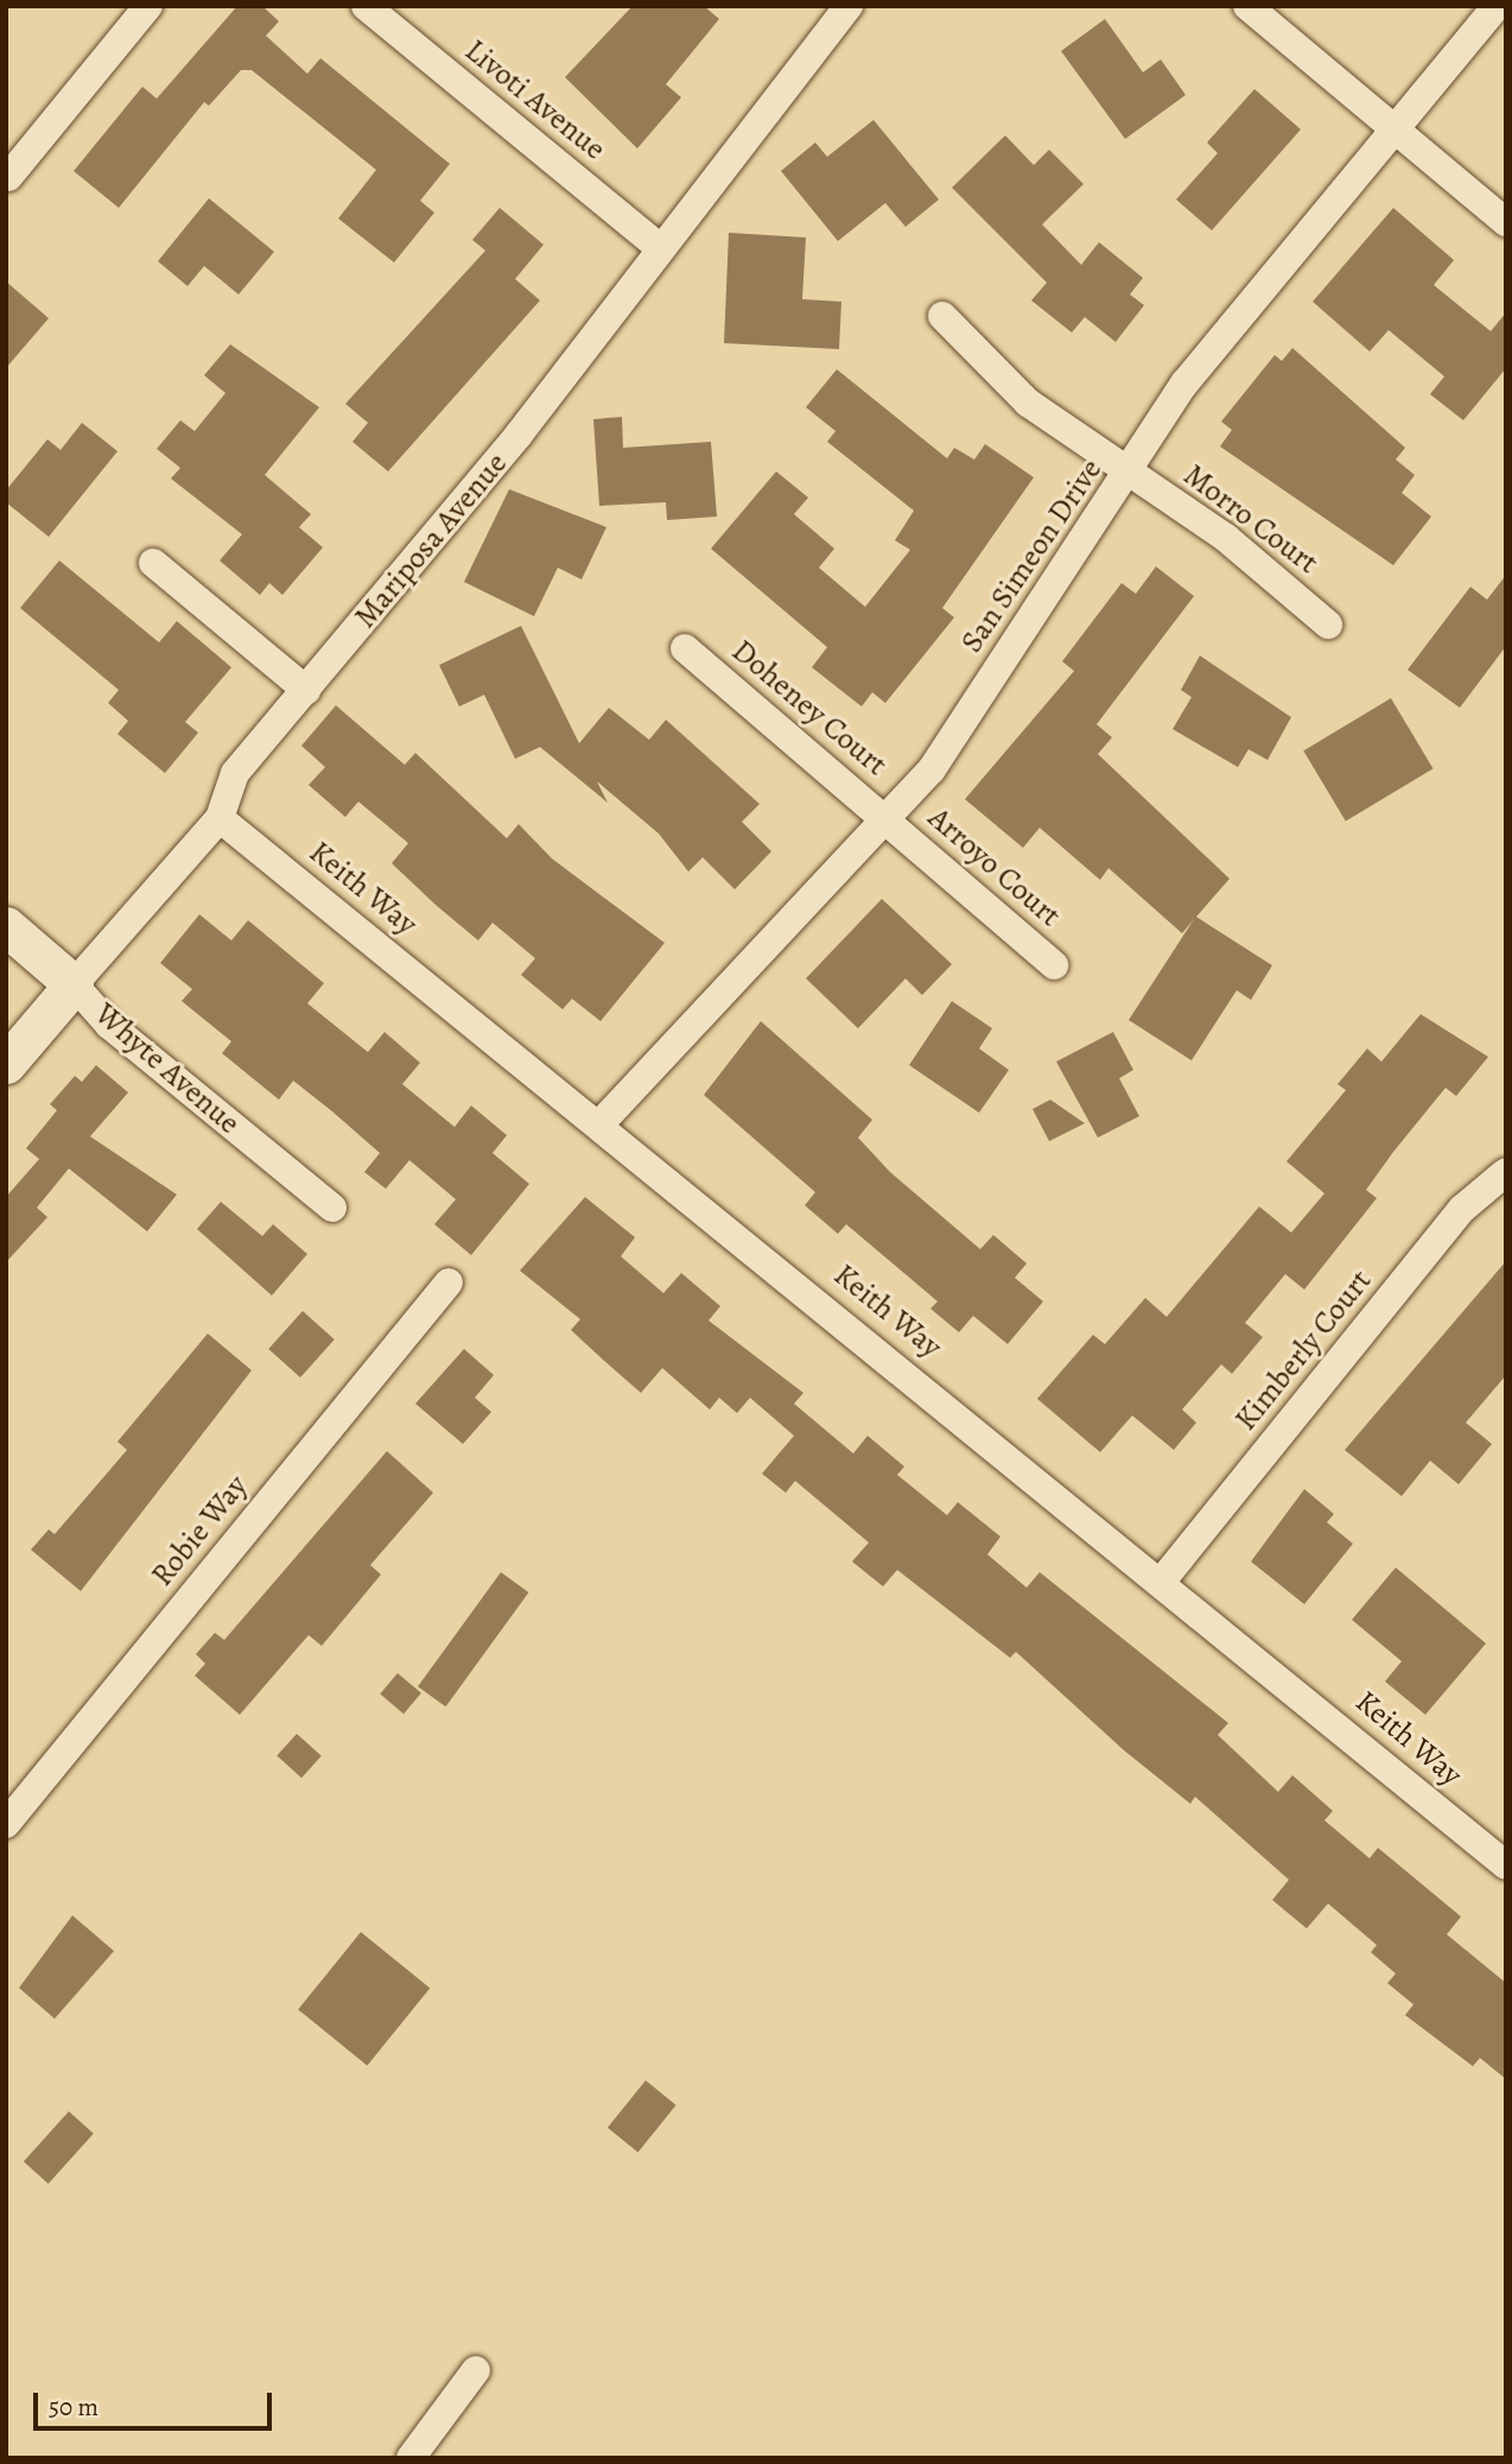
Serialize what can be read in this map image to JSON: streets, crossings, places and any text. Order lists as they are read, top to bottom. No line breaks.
{"streets":{"street":["Livoti Avenue","Morro Court","Mariposa Avenue","San Simeon Drive","Doheney Court","Arroyo Court","Keith Way","Whyte Avenue","Kimberly Court","Robie Way"]},"crossings":[["Livoti Avenue","Mariposa Avenue"],["Morro Court","San Simeon Drive"],["Mariposa Avenue","Keith Way"],["Mariposa Avenue","Whyte Avenue"],["San Simeon Drive","Doheney Court"],["San Simeon Drive","Arroyo Court"],["San Simeon Drive","Keith Way"],["Doheney Court","Arroyo Court"],["Keith Way","Kimberly Court"]],"scale_bar":"50 m"}
